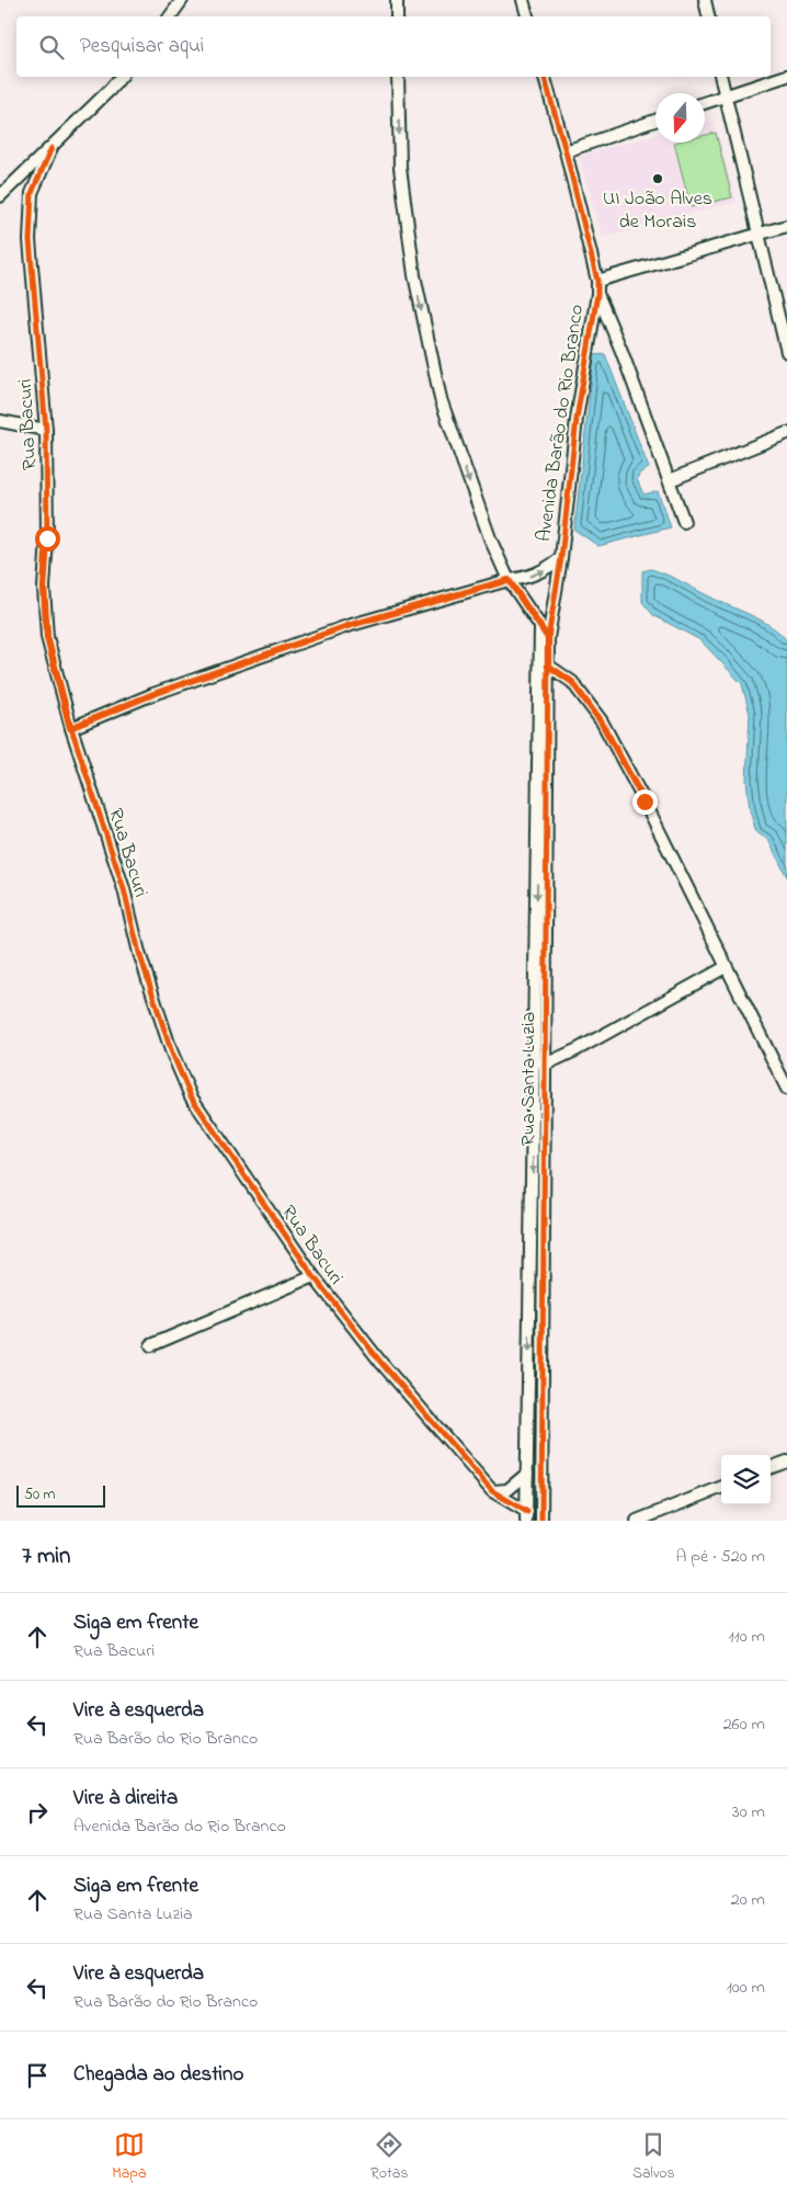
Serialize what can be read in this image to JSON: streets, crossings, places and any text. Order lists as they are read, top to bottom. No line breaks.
{"streets":{"street":["Avenida Barão do Rio Branco","Rua Bacuri","Rua Santa Luzia"]},"crossings":[["Avenida Barão do Rio Branco","Rua Bacuri"],["Avenida Barão do Rio Branco","Rua Santa Luzia"],["Rua Bacuri","Rua Santa Luzia"]],"places":["UI João Alves de Morais"],"scale_bar":"50 m","north":"bottom","page":{"search":"Pesquisar aqui","scale":"50 m","heading":["7 min","A pé · 520 m"],"list":[["Siga em frente","Rua Bacuri","110 m"],["Vire à esquerda","Rua Barão do Rio Branco","260 m"],["Vire à direita","Avenida Barão do Rio Branco","30 m"],["Siga em frente","Rua Santa Luzia","20 m"],["Vire à esquerda","Rua Barão do Rio Branco","100 m"],"Chegada ao destino"],"nav":["Mapa","Rotas","Salvos"]}}
